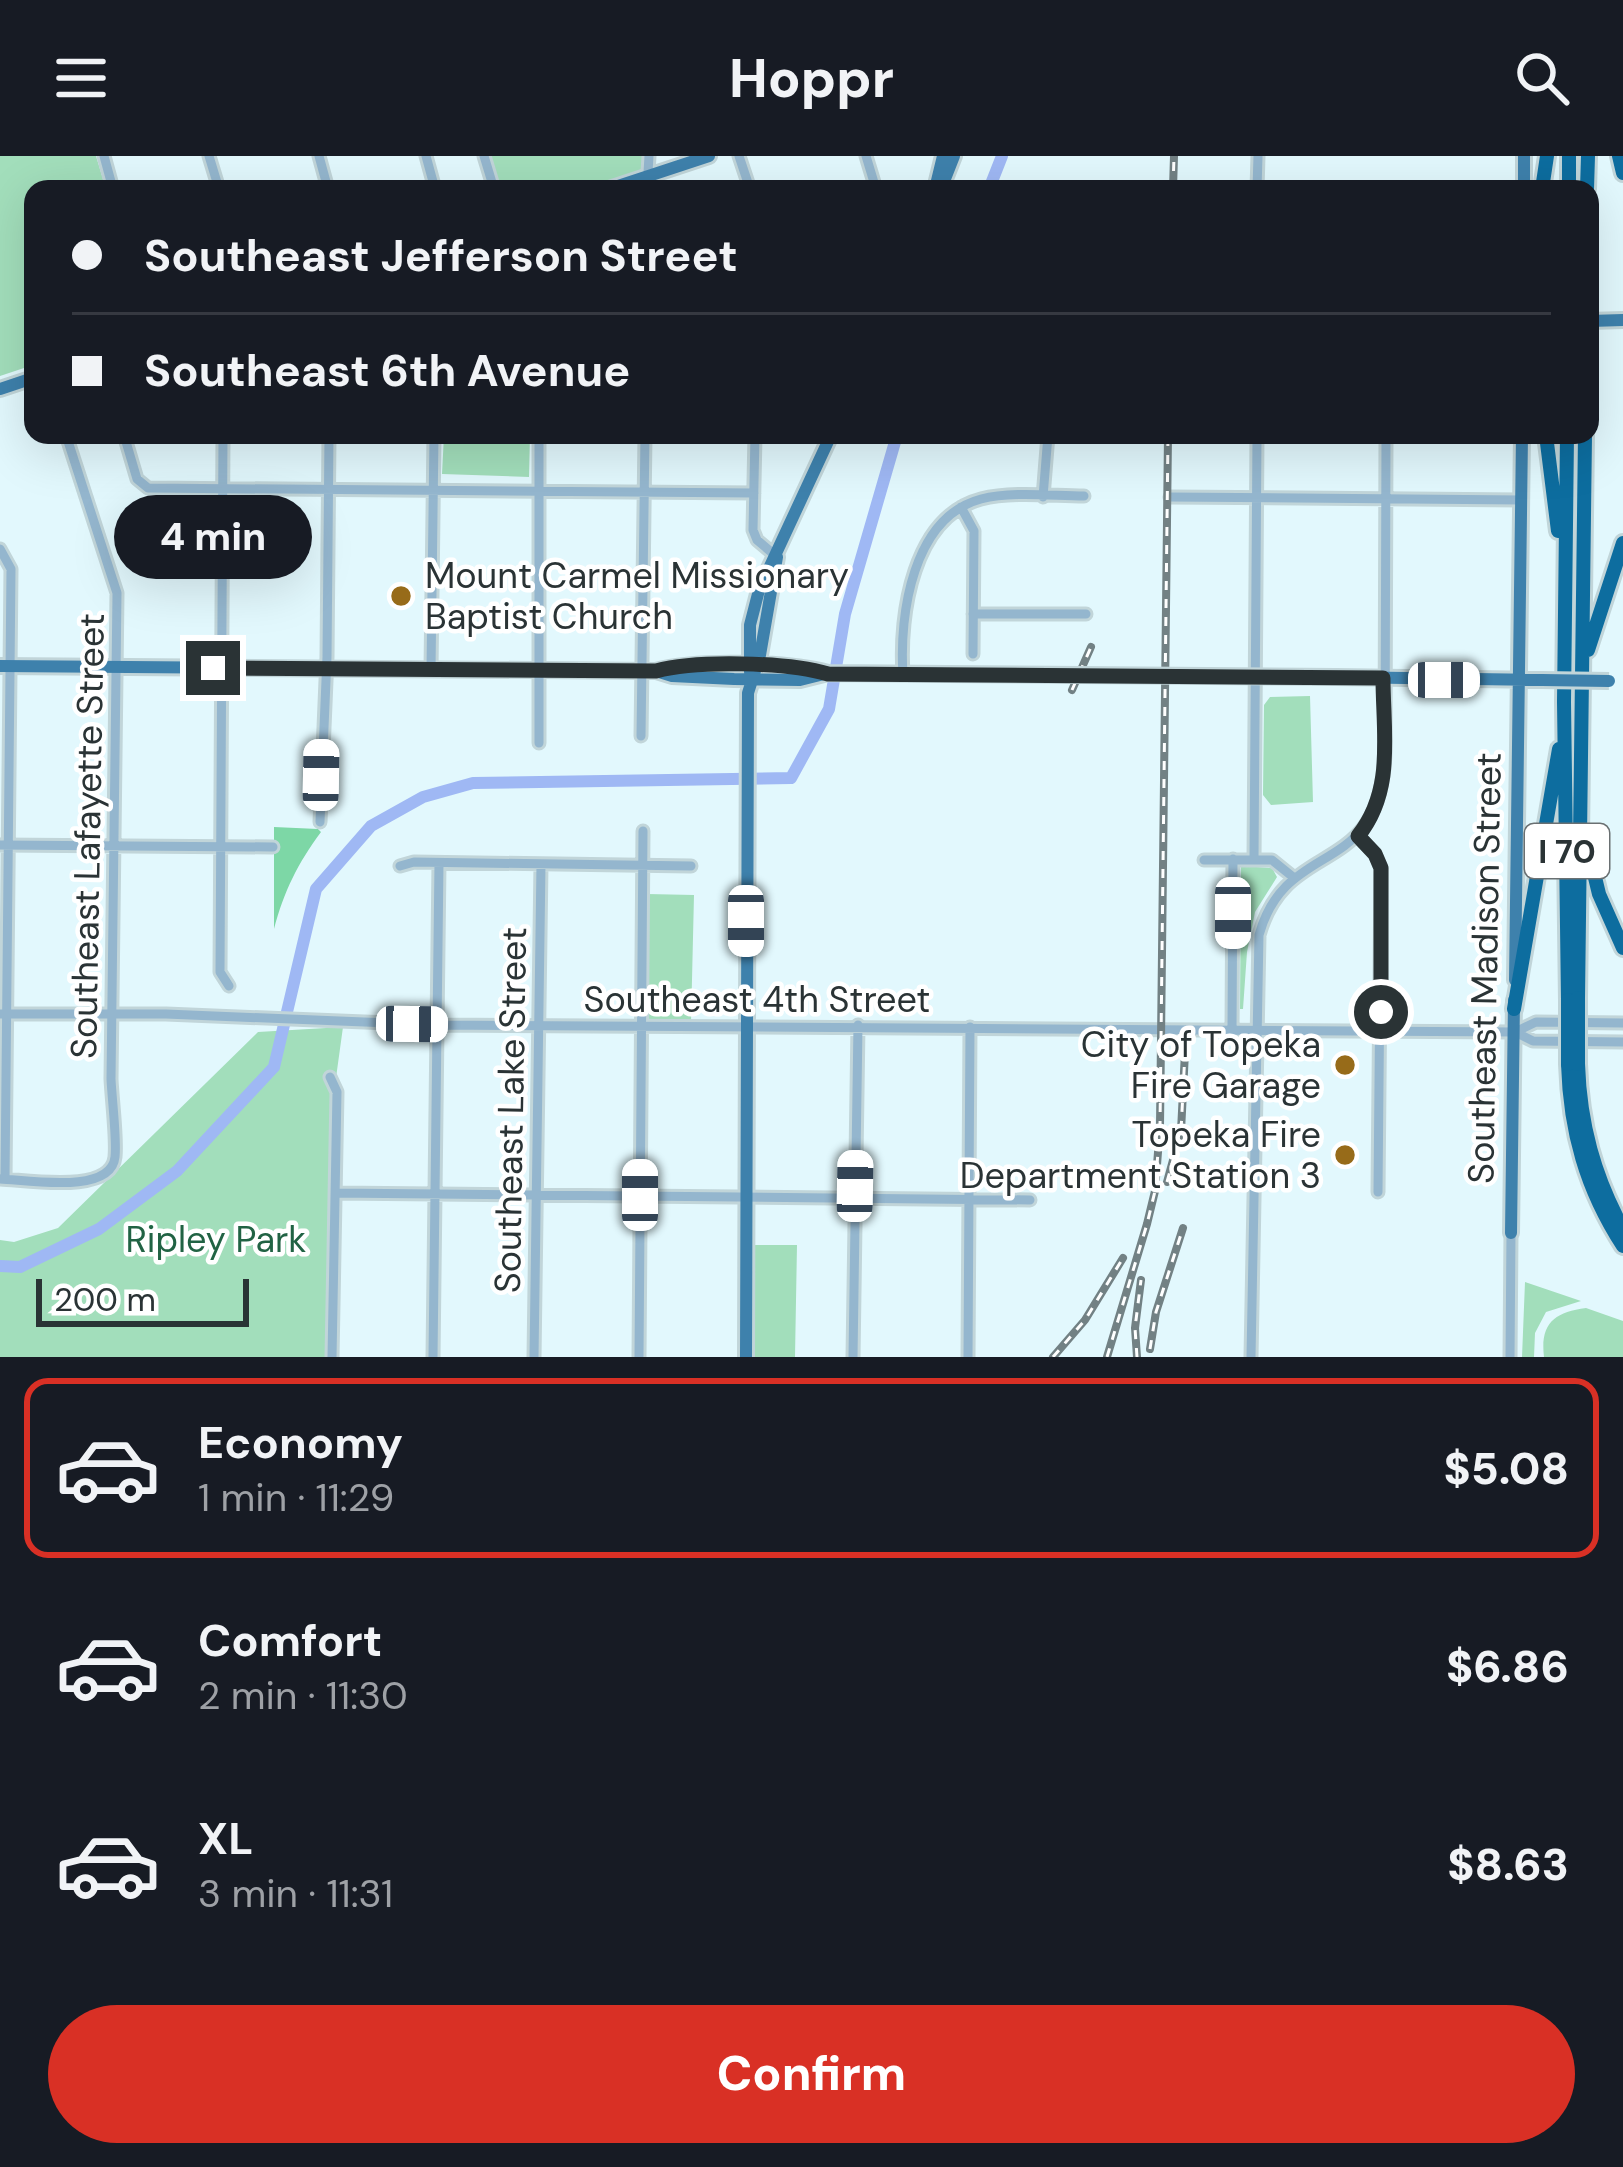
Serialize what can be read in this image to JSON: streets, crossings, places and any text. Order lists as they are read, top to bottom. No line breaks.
{"streets":{"highway":["I 70"],"main road":["Southeast Madison Street"],"street":["Southeast Lafayette Street","Southeast 4th Street","Southeast Lake Street"]},"crossings":[["Southeast Lafayette Street","Southeast 4th Street"],["Southeast Madison Street","Southeast 4th Street"],["Southeast 4th Street","Southeast Lake Street"]],"parks":["Ripley Park"],"places":["Mount Carmel Missionary Baptist Church","City of Topeka Fire Garage","Topeka Fire Department Station 3"],"scale_bar":"200 m","page":{"header":"Hoppr","banner":["Southeast Jefferson Street","Southeast 6th Avenue"],"bubble":"4 min","scale":"200 m","list":[{"name":"Economy","note":"1 min · 11:29","value":"$5.08"},{"name":"Comfort","note":"2 min · 11:30","value":"$6.86"},{"name":"XL","note":"3 min · 11:31","value":"$8.63"}],"buttons":"Confirm"}}
